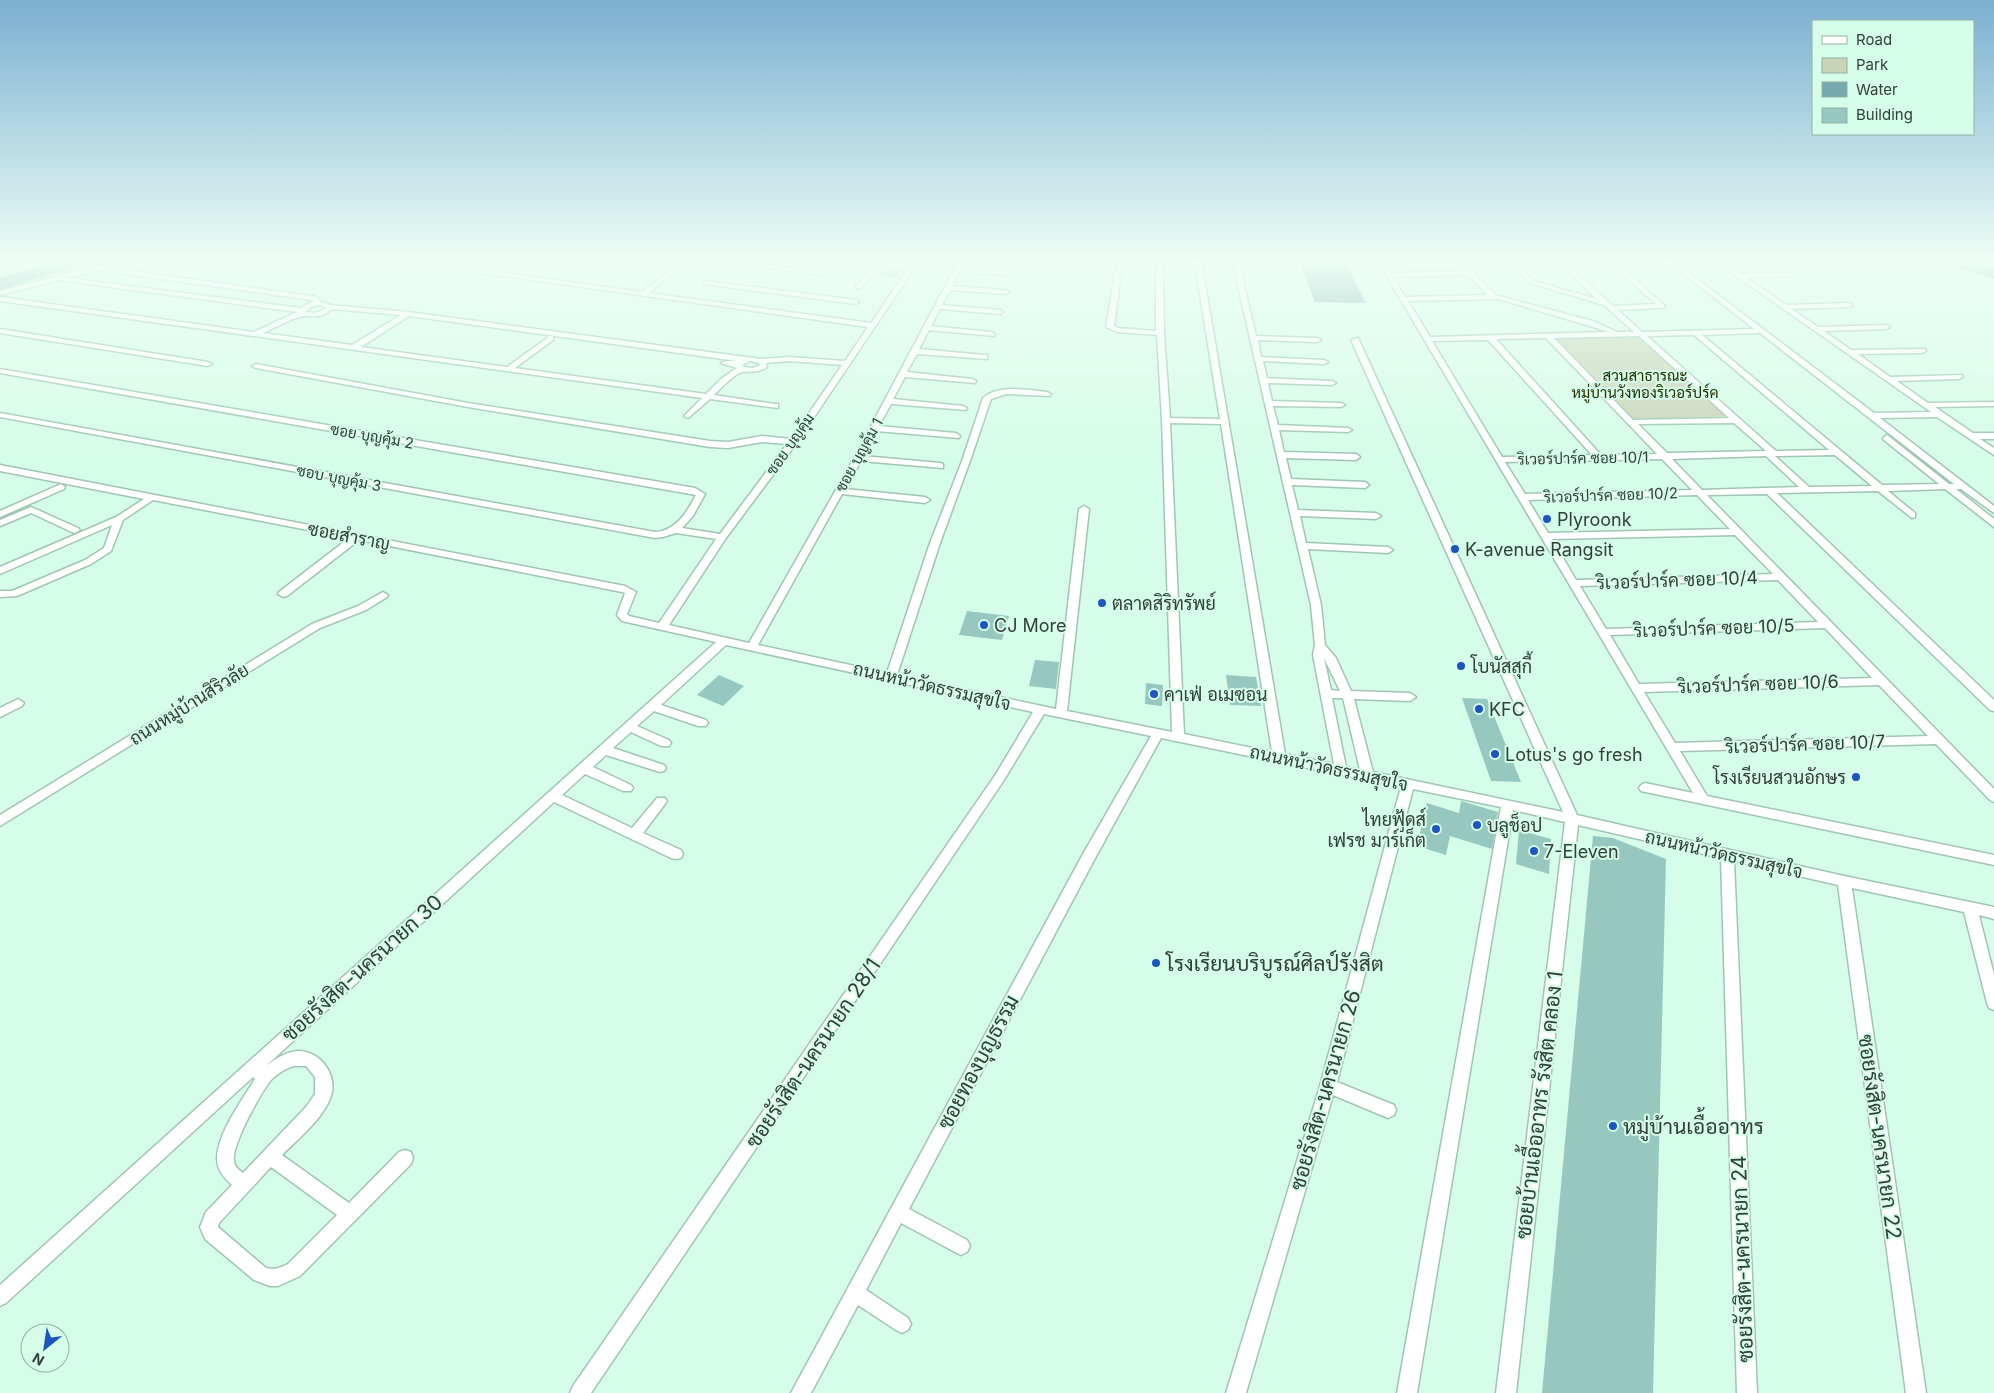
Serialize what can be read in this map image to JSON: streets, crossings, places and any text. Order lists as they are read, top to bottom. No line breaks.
{"streets":{"street":["ซอย บุญคุ้ม 2","ซอย บุญคุ้ม","ซอย บุญคุ้ม 1","ริเวอร์ปาร์ค ซอย 10/1","ซอบ บุญคุ้ม 3","ริเวอร์ปาร์ค ซอย 10/2","ซอยสำราญ","ริเวอร์ปาร์ค ซอย 10/4","ริเวอร์ปาร์ค ซอย 10/5","ริเวอร์ปาร์ค ซอย 10/6","ถนนหน้าวัดธรรมสุขใจ","ถนนหมู่บ้านสิริวลัย","ริเวอร์ปาร์ค ซอย 10/7","ซอยรังสิต-นครนายก 30","ซอยรังสิต-นครนายก 28/1","ซอยทองบุญธรรม","ซอยรังสิต-นครนายก 26","ซอยบ้านเอื้ออาทร รังสิต คลอง 1","ซอยรังสิต-นครนายก 22","ซอยรังสิต-นครนายก 24"]},"crossings":[["ซอย บุญคุ้ม 2","ซอบ บุญคุ้ม 3"],["ซอย บุญคุ้ม","ซอยสำราญ"],["ซอย บุญคุ้ม","ถนนหน้าวัดธรรมสุขใจ"],["ซอย บุญคุ้ม 1","ถนนหน้าวัดธรรมสุขใจ"],["ซอยสำราญ","ถนนหน้าวัดธรรมสุขใจ"],["ถนนหน้าวัดธรรมสุขใจ","ซอยรังสิต-นครนายก 30"],["ถนนหน้าวัดธรรมสุขใจ","ซอยรังสิต-นครนายก 28/1"],["ถนนหน้าวัดธรรมสุขใจ","ซอยทองบุญธรรม"],["ถนนหน้าวัดธรรมสุขใจ","ซอยรังสิต-นครนายก 26"],["ถนนหน้าวัดธรรมสุขใจ","ซอยบ้านเอื้ออาทร รังสิต คลอง 1"],["ถนนหน้าวัดธรรมสุขใจ","ซอยรังสิต-นครนายก 22"],["ถนนหน้าวัดธรรมสุขใจ","ซอยรังสิต-นครนายก 24"]],"parks":["สวนสาธารณะ หมู่บ้านวังทองริเวอร์ปร์ค"],"places":["Plyroonk","K-avenue Rangsit","ตลาดสิริทรัพย์","CJ More","โบนัสสุกี้","คาเฟ่ อเมซอน","KFC","Lotus's go fresh","โรงเรียนสวนอักษร","บลูช็อป","ไทยฟู้ดส์ เฟรช มาร์เก็ต","7-Eleven","โรงเรียนบริบูรณ์ศิลป์รังสิต","หมู่บ้านเอื้ออาทร"],"legend":["Road","Park","Water","Building"],"north":"bottom left"}
